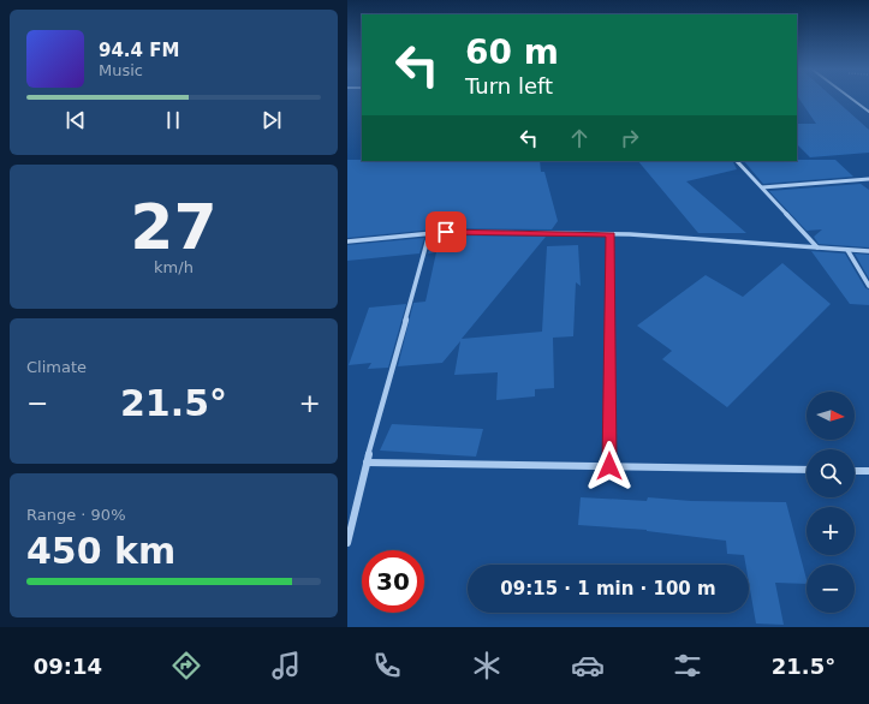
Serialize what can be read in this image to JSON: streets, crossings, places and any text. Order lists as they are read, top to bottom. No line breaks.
{"north":"right","page":{"turn":["60 m","Turn left"],"song":["94.4 FM","Music"],"tile":[["27","km/h"],"Climate",["Range · 90%","450 km"]],"heat":["−","21.5°","+"],"map_buttons":["+","−"],"limit":"30","trip":"09:15 · 1 min · 100 m","tabs":["09:14","21.5°"]}}
